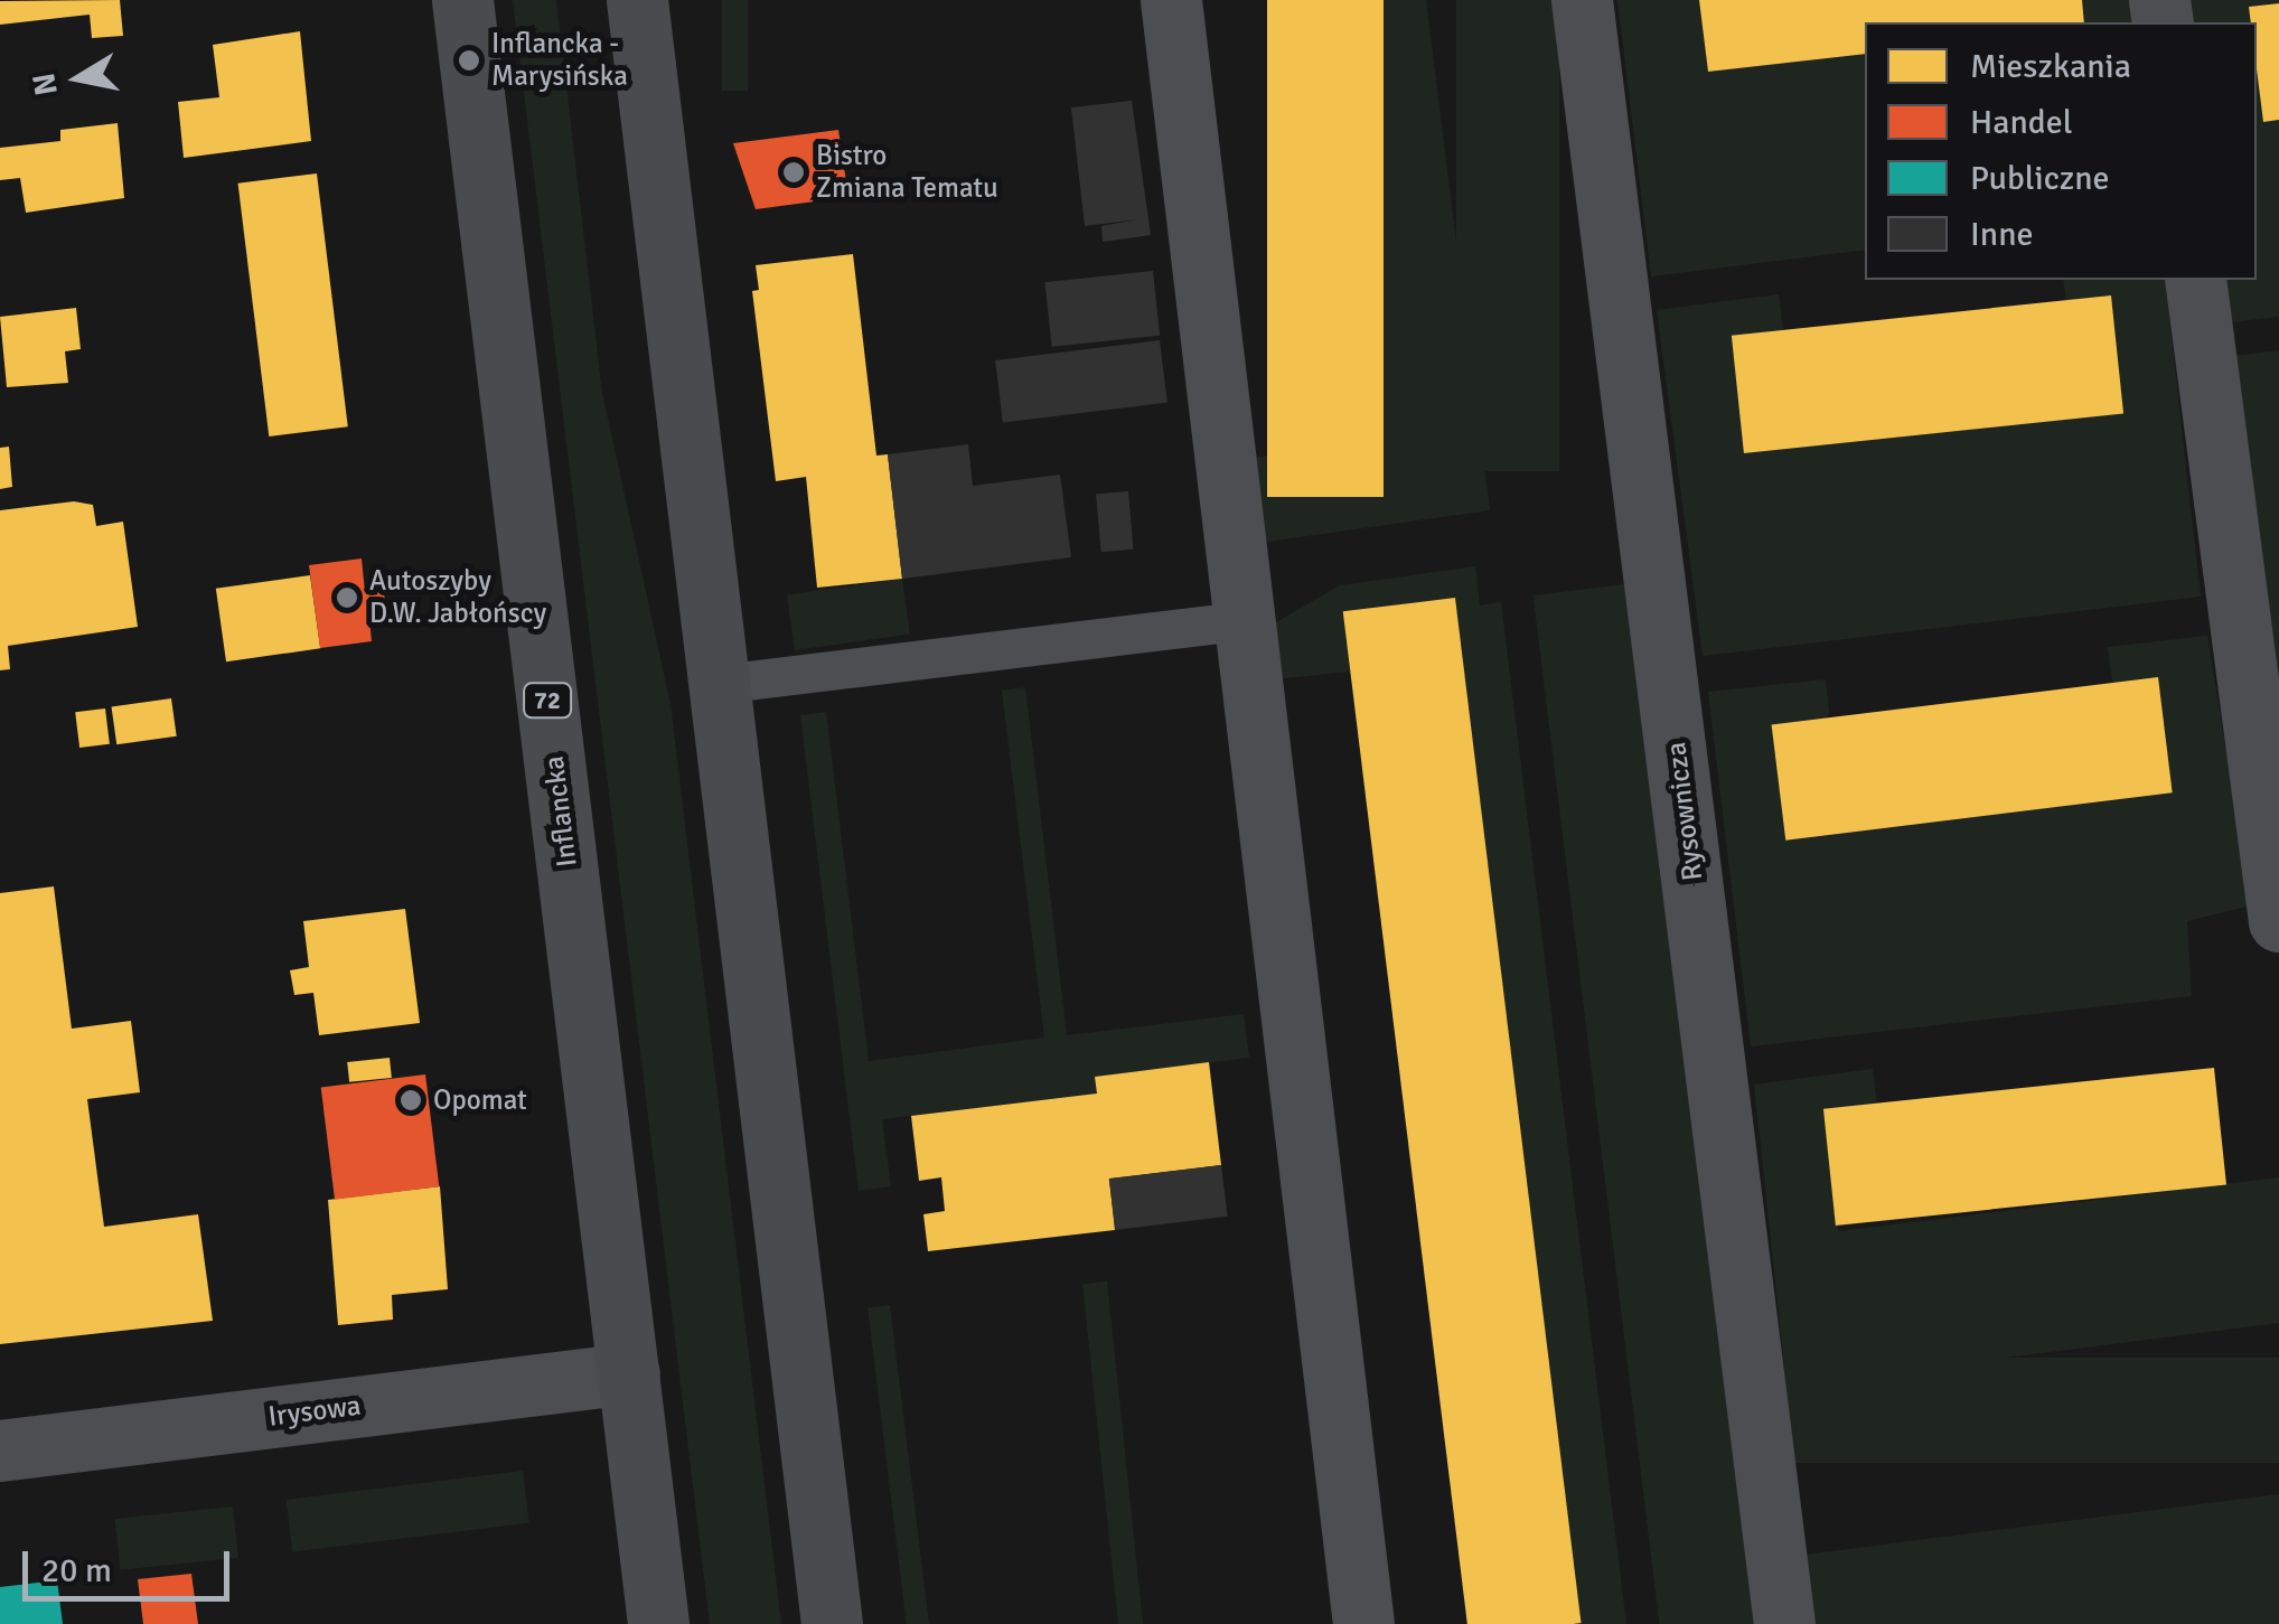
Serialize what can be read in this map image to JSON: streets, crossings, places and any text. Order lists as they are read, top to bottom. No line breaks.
{"streets":{"main road":["72","Inflancka"],"street":["Rysownicza","Irysowa"]},"crossings":[["Inflancka","Irysowa"]],"places":["Inflancka - Marysińska","Bistro Zmiana Tematu","Autoszyby D.W. Jabłońscy","Opomat"],"legend":["Mieszkania","Handel","Publiczne","Inne"],"scale_bar":"20 m","north":"left"}
